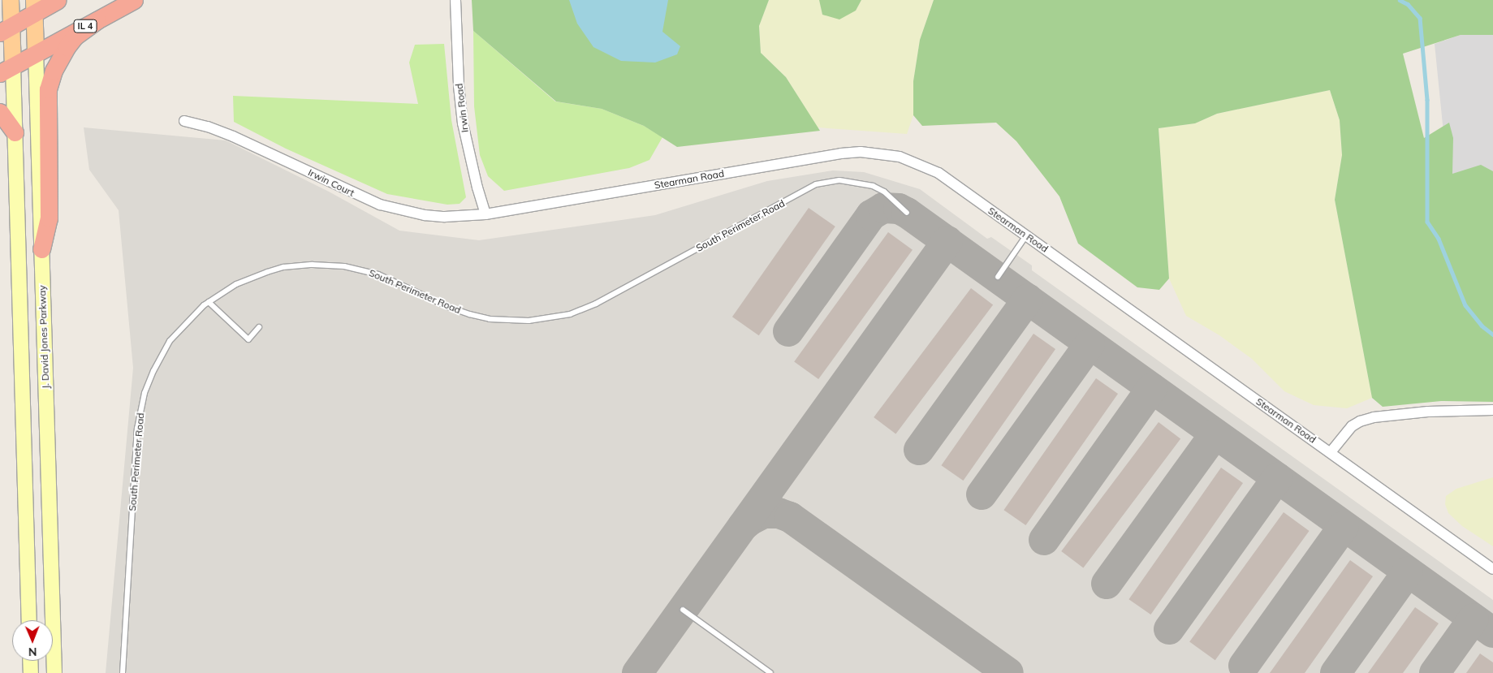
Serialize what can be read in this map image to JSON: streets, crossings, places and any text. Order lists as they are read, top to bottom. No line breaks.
{"streets":{"highway":["IL 4"],"main road":["J. David Jones Parkway"],"street":["Irwin Road","Stearman Road","Irwin Court"],"lane":["South Perimeter Road"]},"crossings":[["IL 4","J. David Jones Parkway"],["Irwin Road","Stearman Road"],["Irwin Road","Irwin Court"],["Stearman Road","Irwin Court"]],"north":"bottom"}
